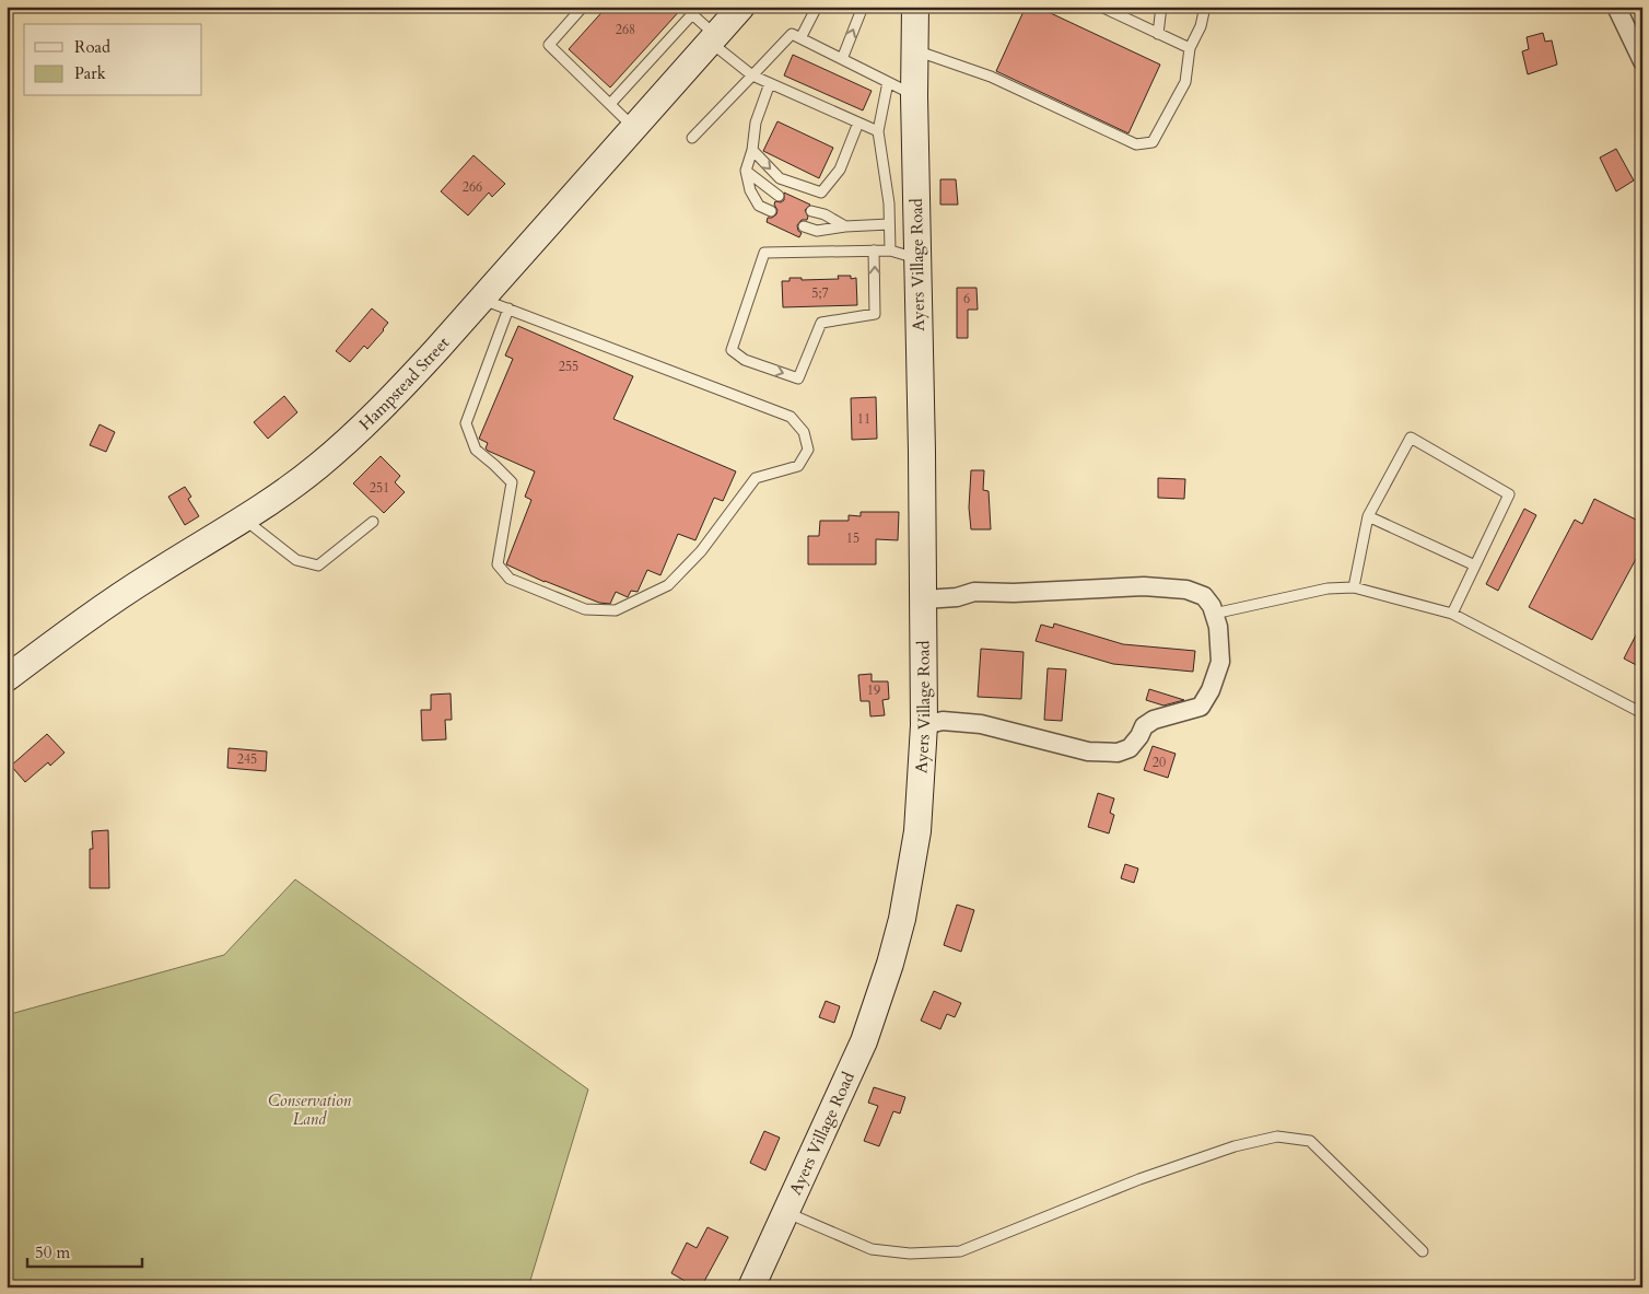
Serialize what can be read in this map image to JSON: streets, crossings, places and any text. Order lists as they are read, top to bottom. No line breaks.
{"streets":{"main road":["Ayers Village Road","Hampstead Street"]},"parks":["Conservation Land"],"house_numbers":["268","266","5;7","6","255","11","251","15","19","245","20"],"legend":["Road","Park"],"scale_bar":"50 m"}
